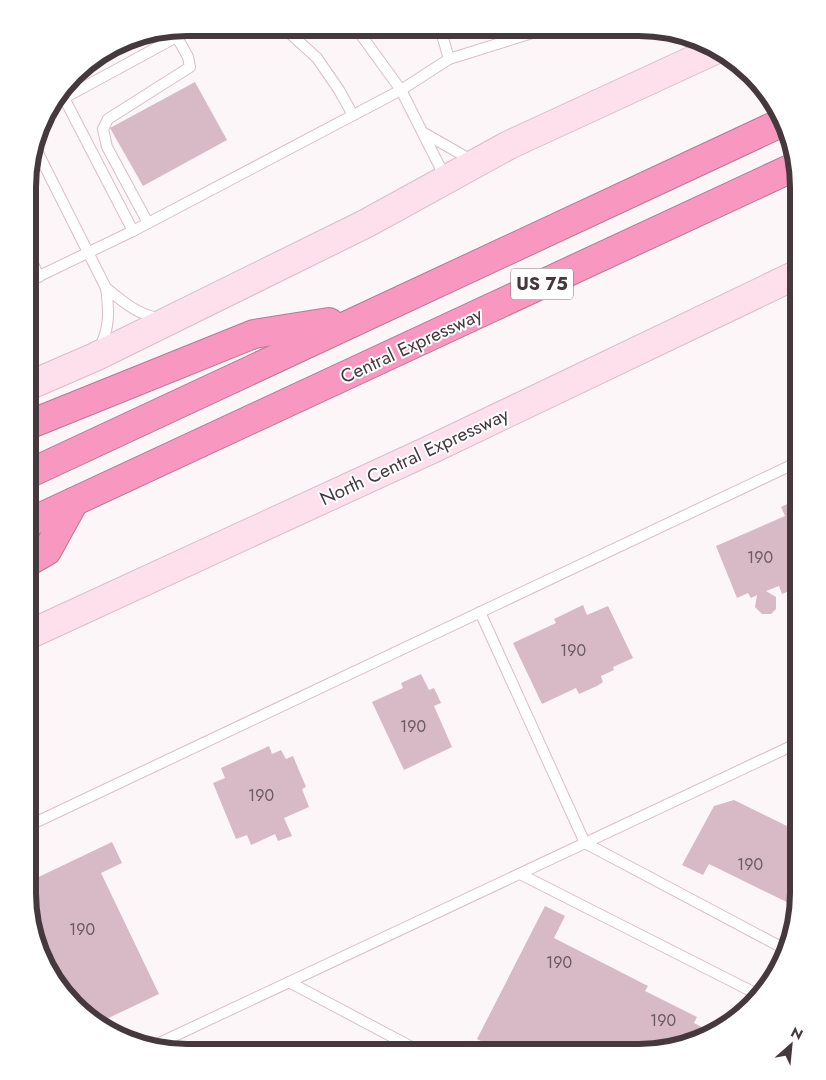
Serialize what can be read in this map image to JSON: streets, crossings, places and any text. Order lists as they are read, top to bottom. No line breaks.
{"streets":{"highway":["US 75","Central Expressway"],"main road":["North Central Expressway"]},"house_numbers":["190","190","190","190","190","190","190","190"],"north":"top right"}
